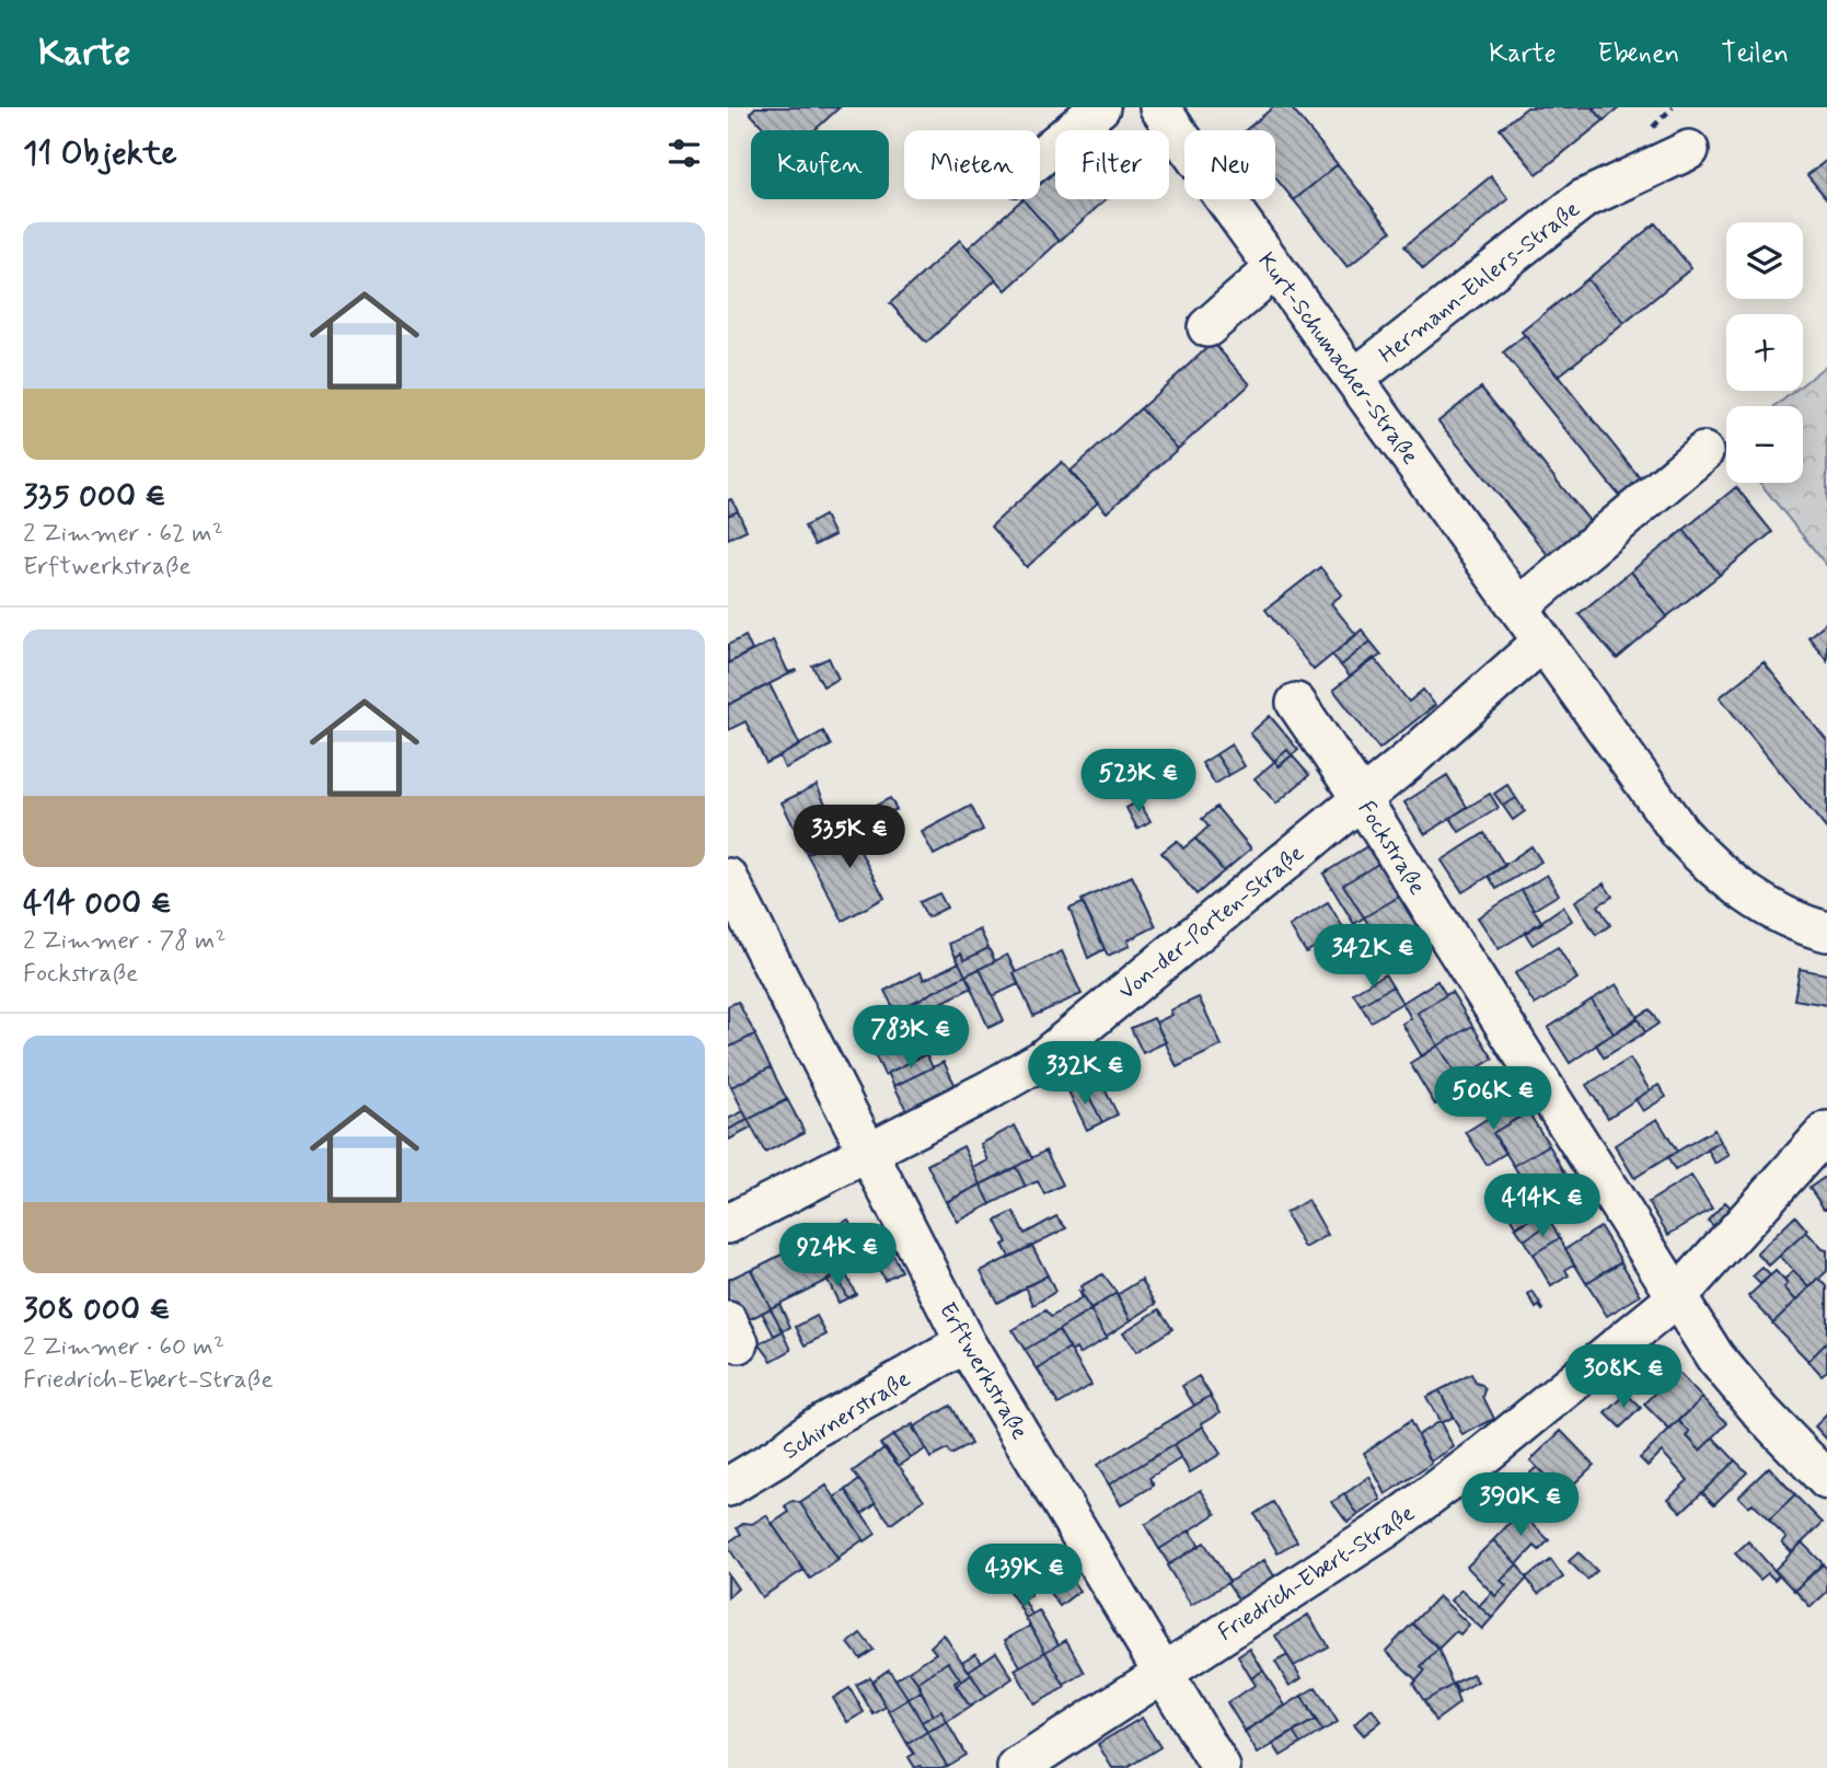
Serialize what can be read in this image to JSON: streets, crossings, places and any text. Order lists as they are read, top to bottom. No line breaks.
{"streets":{"street":["Hermann-Ehlers-Straße","Kurt-Schumacher-Straße","Fockstraße","Von-der-Porten-Straße","Erftwerkstraße","Schirnerstraße","Friedrich-Ebert-Straße"]},"crossings":[["Hermann-Ehlers-Straße","Kurt-Schumacher-Straße"],["Kurt-Schumacher-Straße","Von-der-Porten-Straße"],["Fockstraße","Von-der-Porten-Straße"],["Fockstraße","Friedrich-Ebert-Straße"],["Von-der-Porten-Straße","Erftwerkstraße"],["Erftwerkstraße","Schirnerstraße"],["Erftwerkstraße","Friedrich-Ebert-Straße"]],"page":{"header":"Karte","nav":["Karte","Ebenen","Teilen"],"heading":"11 Objekte","chip":["Kaufen","Mieten","Filter","Neu"],"list":[{"name":"335 000 €","note":"2 Zimmer · 62 m² · Erftwerkstraße"},{"name":"414 000 €","note":"2 Zimmer · 78 m² · Fockstraße"},{"name":"308 000 €","note":"2 Zimmer · 60 m² · Friedrich-Ebert-Straße"}],"map_buttons":["+","−"],"price":["523K €","335K €","342K €","783K €","332K €","506K €","414K €","924K €","308K €","390K €","439K €"]}}
